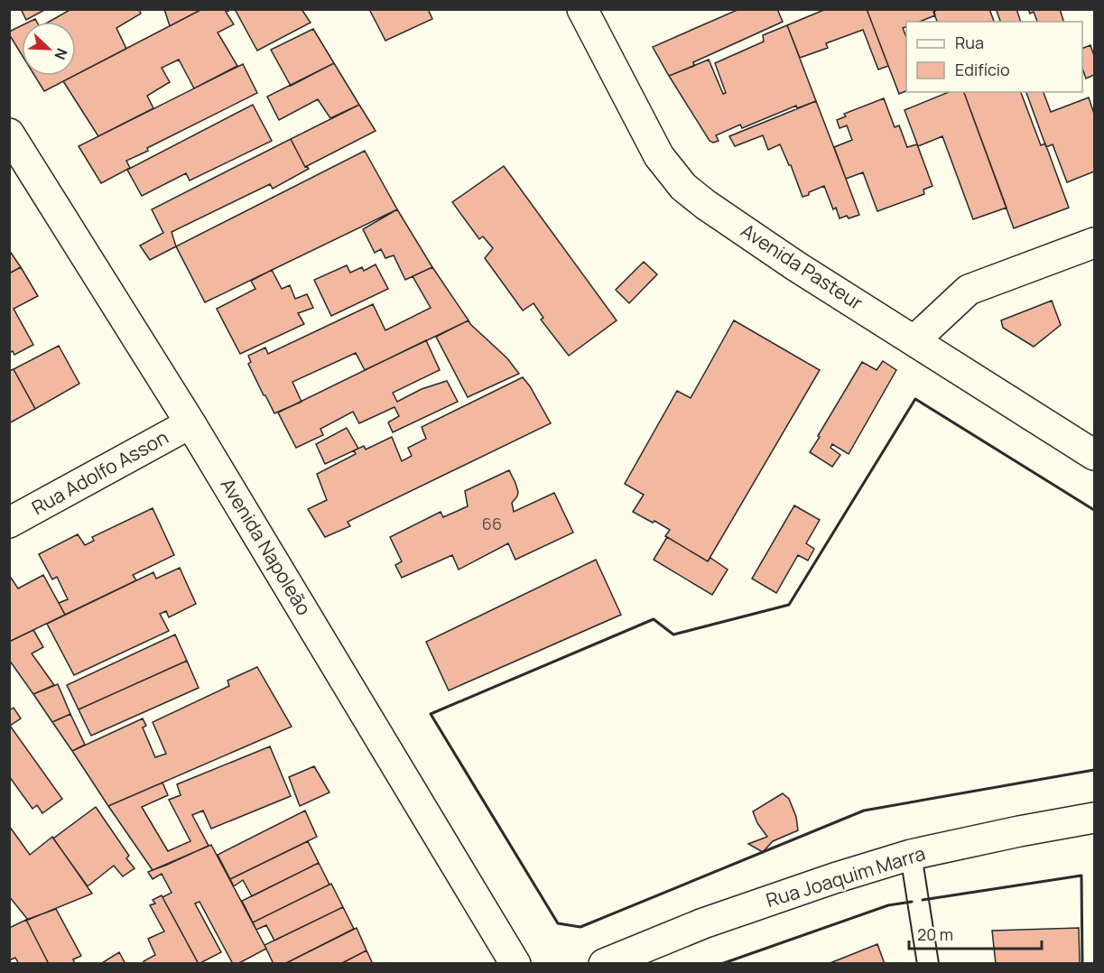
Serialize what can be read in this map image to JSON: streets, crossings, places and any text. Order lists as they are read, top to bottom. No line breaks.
{"streets":{"street":["Avenida Pasteur","Rua Adolfo Asson","Avenida Napoleão","Rua Joaquim Marra"]},"crossings":[["Rua Adolfo Asson","Avenida Napoleão"]],"house_numbers":["66"],"legend":["Rua","Edifício"],"scale_bar":"20 m","north":"bottom right"}
